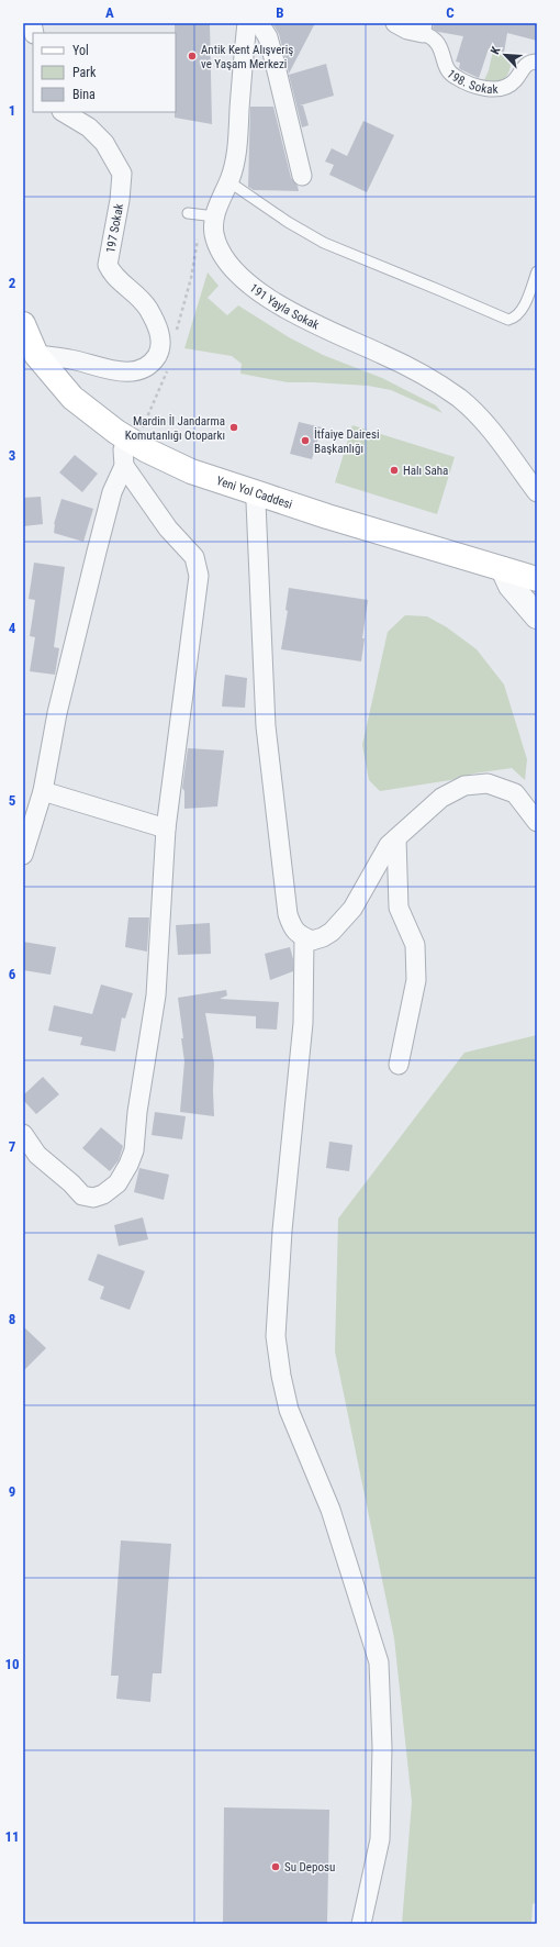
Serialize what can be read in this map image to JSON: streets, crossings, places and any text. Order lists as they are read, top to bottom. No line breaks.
{"streets":{"main road":["Yeni Yol Caddesi"],"street":["198. Sokak","197 Sokak","191 Yayla Sokak"]},"crossings":[["197 Sokak","Yeni Yol Caddesi"]],"places":["Antik Kent Alışveriş ve Yaşam Merkezi","Mardin İl Jandarma Komutanlığı Otoparkı","İtfaiye Dairesi Başkanlığı","Halı Saha","Su Deposu"],"legend":["Yol","Park","Bina"],"north":"top left","grid":{"columns":["A","B","C"],"rows":["1","2","3","4","5","6","7","8","9","10","11"]}}
